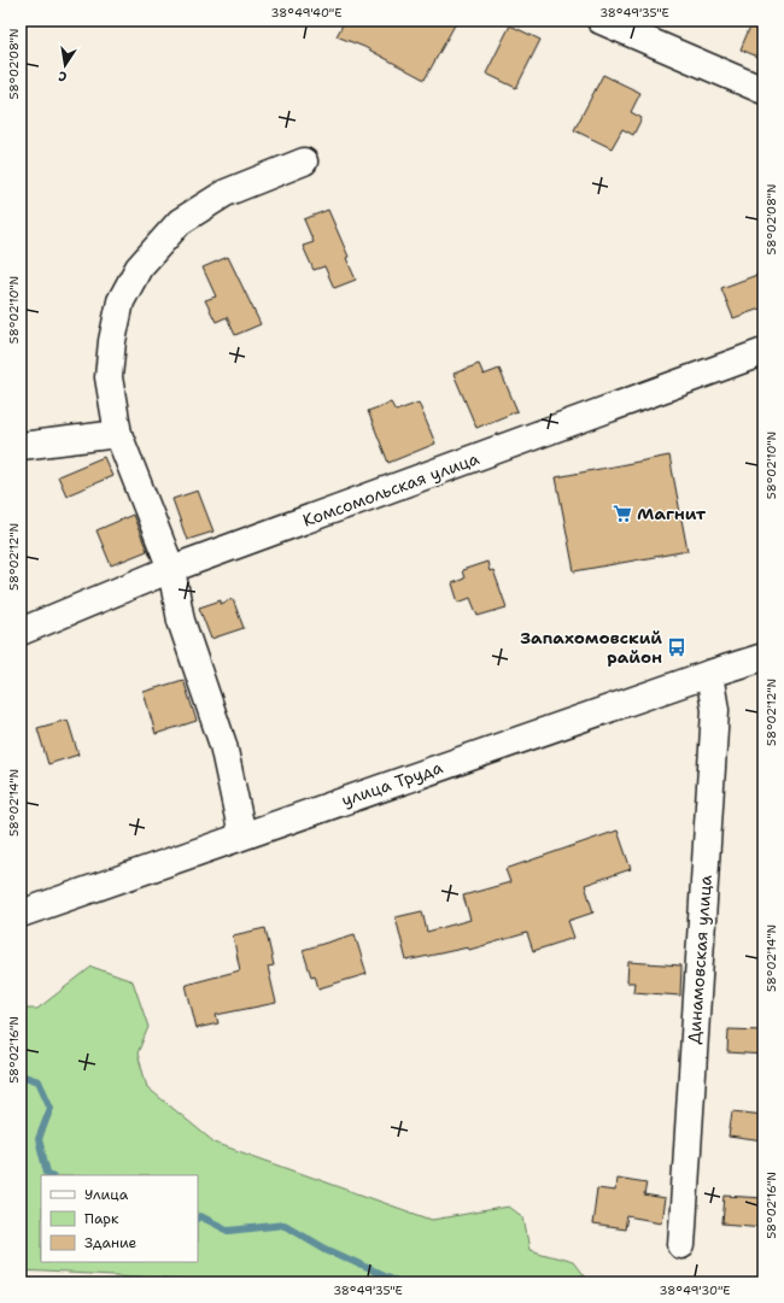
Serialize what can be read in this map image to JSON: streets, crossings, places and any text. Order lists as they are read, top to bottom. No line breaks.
{"streets":{"street":["Комсомольская улица","улица Труда","Динамовская улица"]},"crossings":[["улица Труда","Динамовская улица"]],"places":{"supermarket":["Магнит"],"bus stop":["Запахомовский район"]},"legend":["Улица","Парк","Здание"],"north":"bottom","coordinates":["38°49'40\"E","38°49'35\"E","58°02'08\"N","58°02'10\"N","58°02'12\"N","58°02'14\"N","58°02'16\"N","38°49'30\"E"]}
